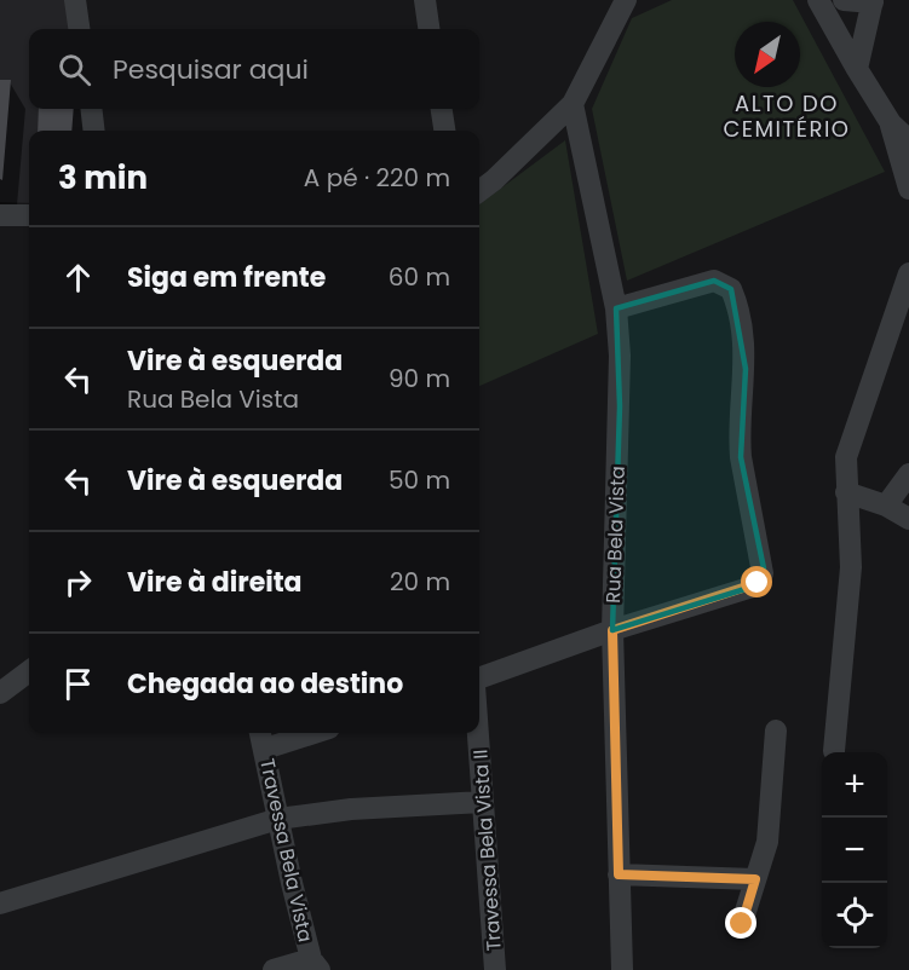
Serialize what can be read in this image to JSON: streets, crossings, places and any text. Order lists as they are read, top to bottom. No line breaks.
{"streets":{"street":["Rua Bela Vista","Travessa Bela Vista","Travessa Bela Vista II"]},"districts":["ALTO DO CEMITÉRIO"],"north":"bottom left","page":{"search":"Pesquisar aqui","heading":["3 min","A pé · 220 m"],"list":[["Siga em frente","60 m"],["Vire à esquerda","Rua Bela Vista","90 m"],["Vire à esquerda","50 m"],["Vire à direita","20 m"],"Chegada ao destino"],"map_buttons":["+","−"]}}
